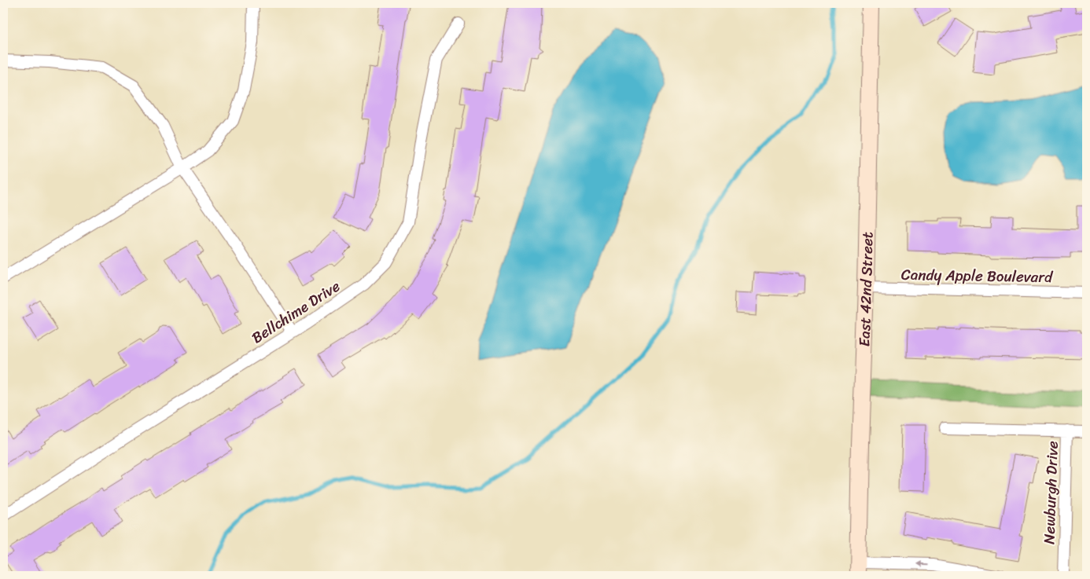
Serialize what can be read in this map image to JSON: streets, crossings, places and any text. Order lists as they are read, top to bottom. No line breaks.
{"streets":{"street":["Candy Apple Boulevard","East 42nd Street","Bellchime Drive","Newburgh Drive"]},"crossings":[["Candy Apple Boulevard","East 42nd Street"]]}
